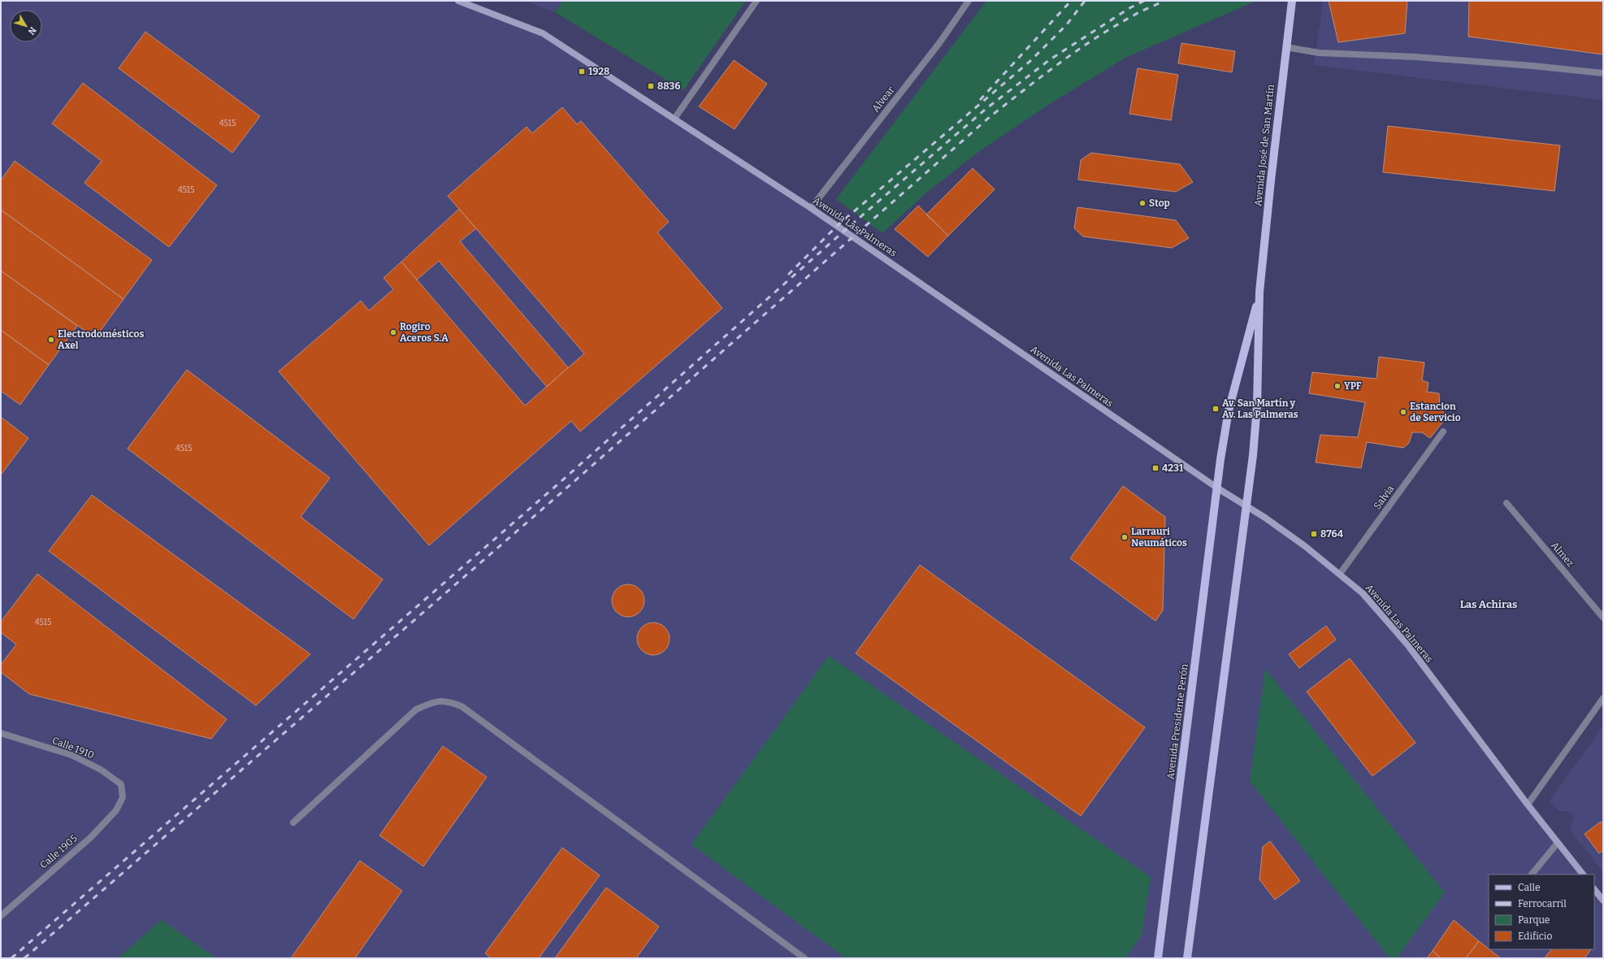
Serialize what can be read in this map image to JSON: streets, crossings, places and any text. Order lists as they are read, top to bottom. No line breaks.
{"streets":{"main road":["Avenida José de San Martín","Avenida Las Palmeras","Avenida Presidente Perón"],"street":["Alvear","Salvia","Almez","Calle 1910","Calle 1905"]},"crossings":[["Alvear","Avenida Las Palmeras"],["Avenida José de San Martín","Avenida Las Palmeras"],["Avenida José de San Martín","Avenida Presidente Perón"],["Avenida Las Palmeras","Salvia"],["Avenida Las Palmeras","Avenida Presidente Perón"],["Calle 1910","Calle 1905"]],"districts":["Las Achiras"],"places":{"transit":["1928","8836","Av. San Martín y Av. Las Palmeras","4231","8764"],"other":["Stop","Rogiro Aceros S.A","Electrodomésticos Axel","YPF","Estancion de Servicio","Larrauri Neumáticos"]},"house_numbers":["4515","4515","4515","4515"],"legend":["Calle","Ferrocarril","Parque","Edificio"],"north":"bottom right"}
